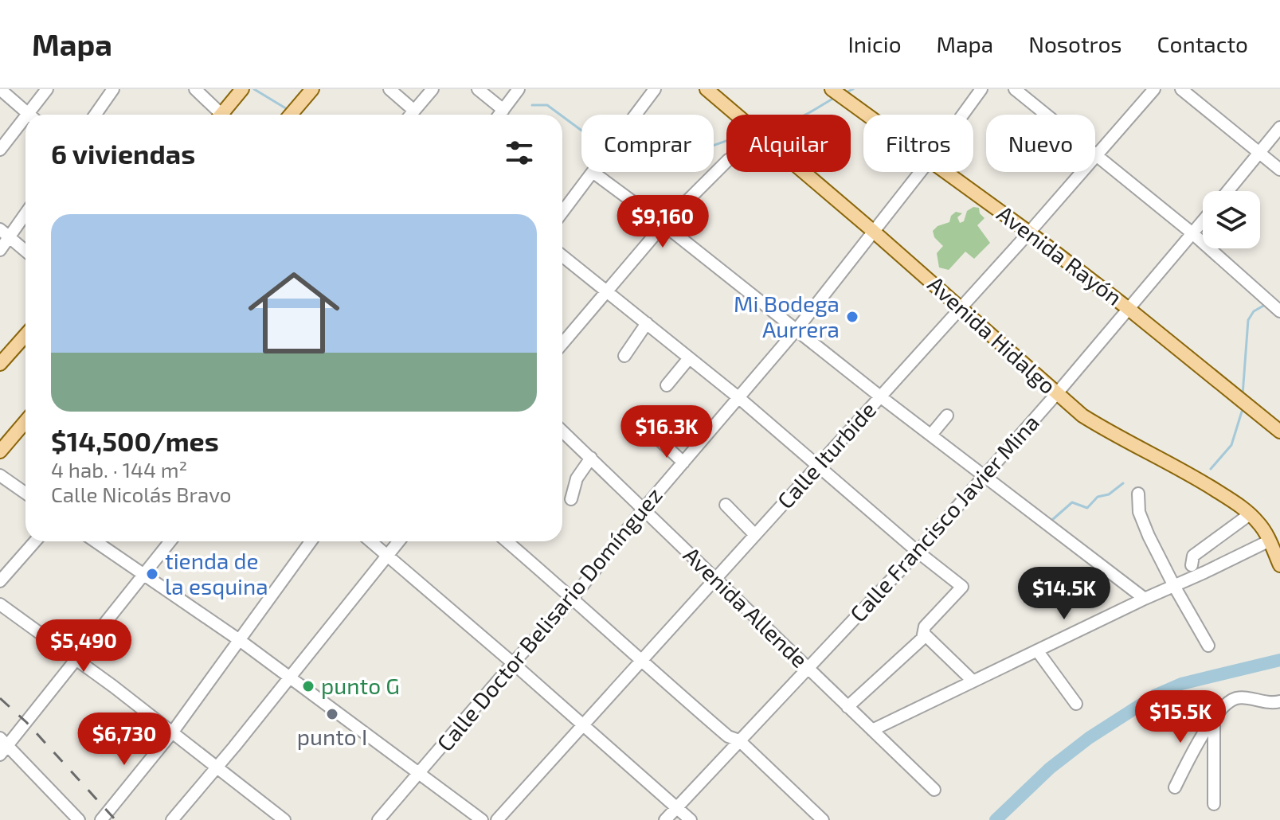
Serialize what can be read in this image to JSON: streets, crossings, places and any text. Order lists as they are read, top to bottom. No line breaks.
{"streets":{"main road":["Avenida Rayón","Avenida Hidalgo"],"street":["Calle Iturbide","Calle Francisco Javier Mina","Avenida Allende","Calle Doctor Belisario Domínguez"]},"crossings":[["Avenida Rayón","Calle Iturbide"],["Avenida Rayón","Calle Francisco Javier Mina"],["Avenida Hidalgo","Calle Iturbide"],["Avenida Hidalgo","Calle Francisco Javier Mina"],["Avenida Hidalgo","Calle Doctor Belisario Domínguez"],["Calle Iturbide","Avenida Allende"],["Calle Francisco Javier Mina","Avenida Allende"],["Avenida Allende","Calle Doctor Belisario Domínguez"]],"places":["Mi Bodega Aurrera","tienda de la esquina","punto G","punto I"],"page":{"header":"Mapa","nav":["Inicio","Mapa","Nosotros","Contacto"],"chip":["Comprar","Alquilar","Filtros","Nuevo"],"heading":"6 viviendas","list":[{"name":"$14,500/mes","note":"4 hab. · 144 m² · Calle Nicolás Bravo"}],"price":["$9,160","$16.3K","$14.5K","$5,490","$15.5K","$6,730"]}}
